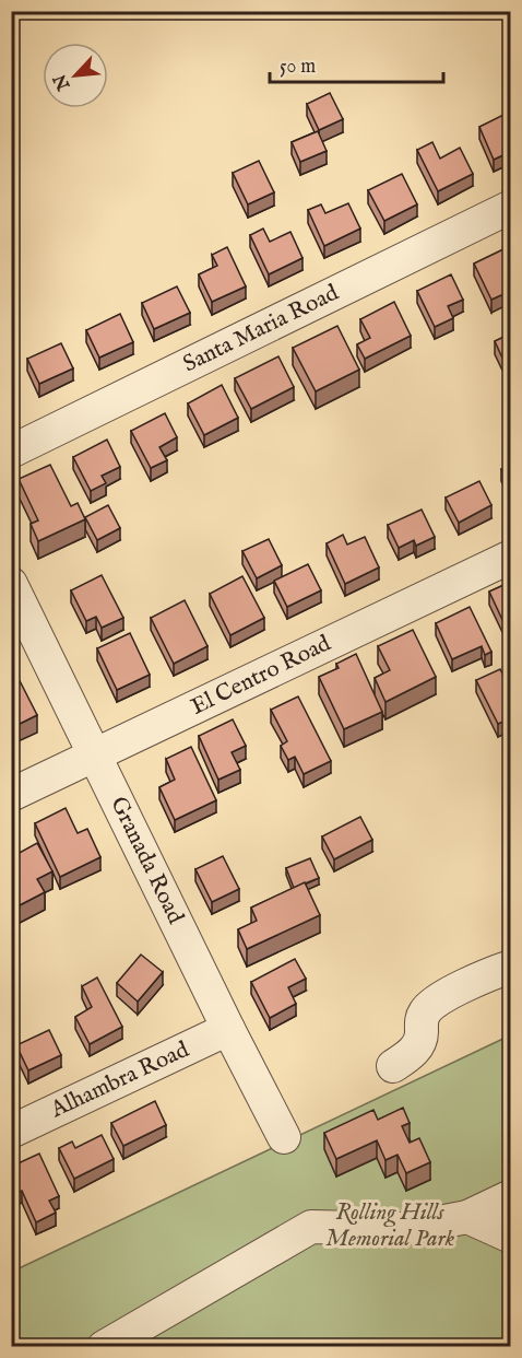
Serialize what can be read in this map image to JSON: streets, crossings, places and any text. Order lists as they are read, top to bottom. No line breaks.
{"streets":{"street":["Santa Maria Road","El Centro Road","Granada Road","Alhambra Road"]},"crossings":[["El Centro Road","Granada Road"],["Granada Road","Alhambra Road"]],"parks":["Rolling Hills Memorial Park"],"scale_bar":"50 m","north":"bottom left"}
